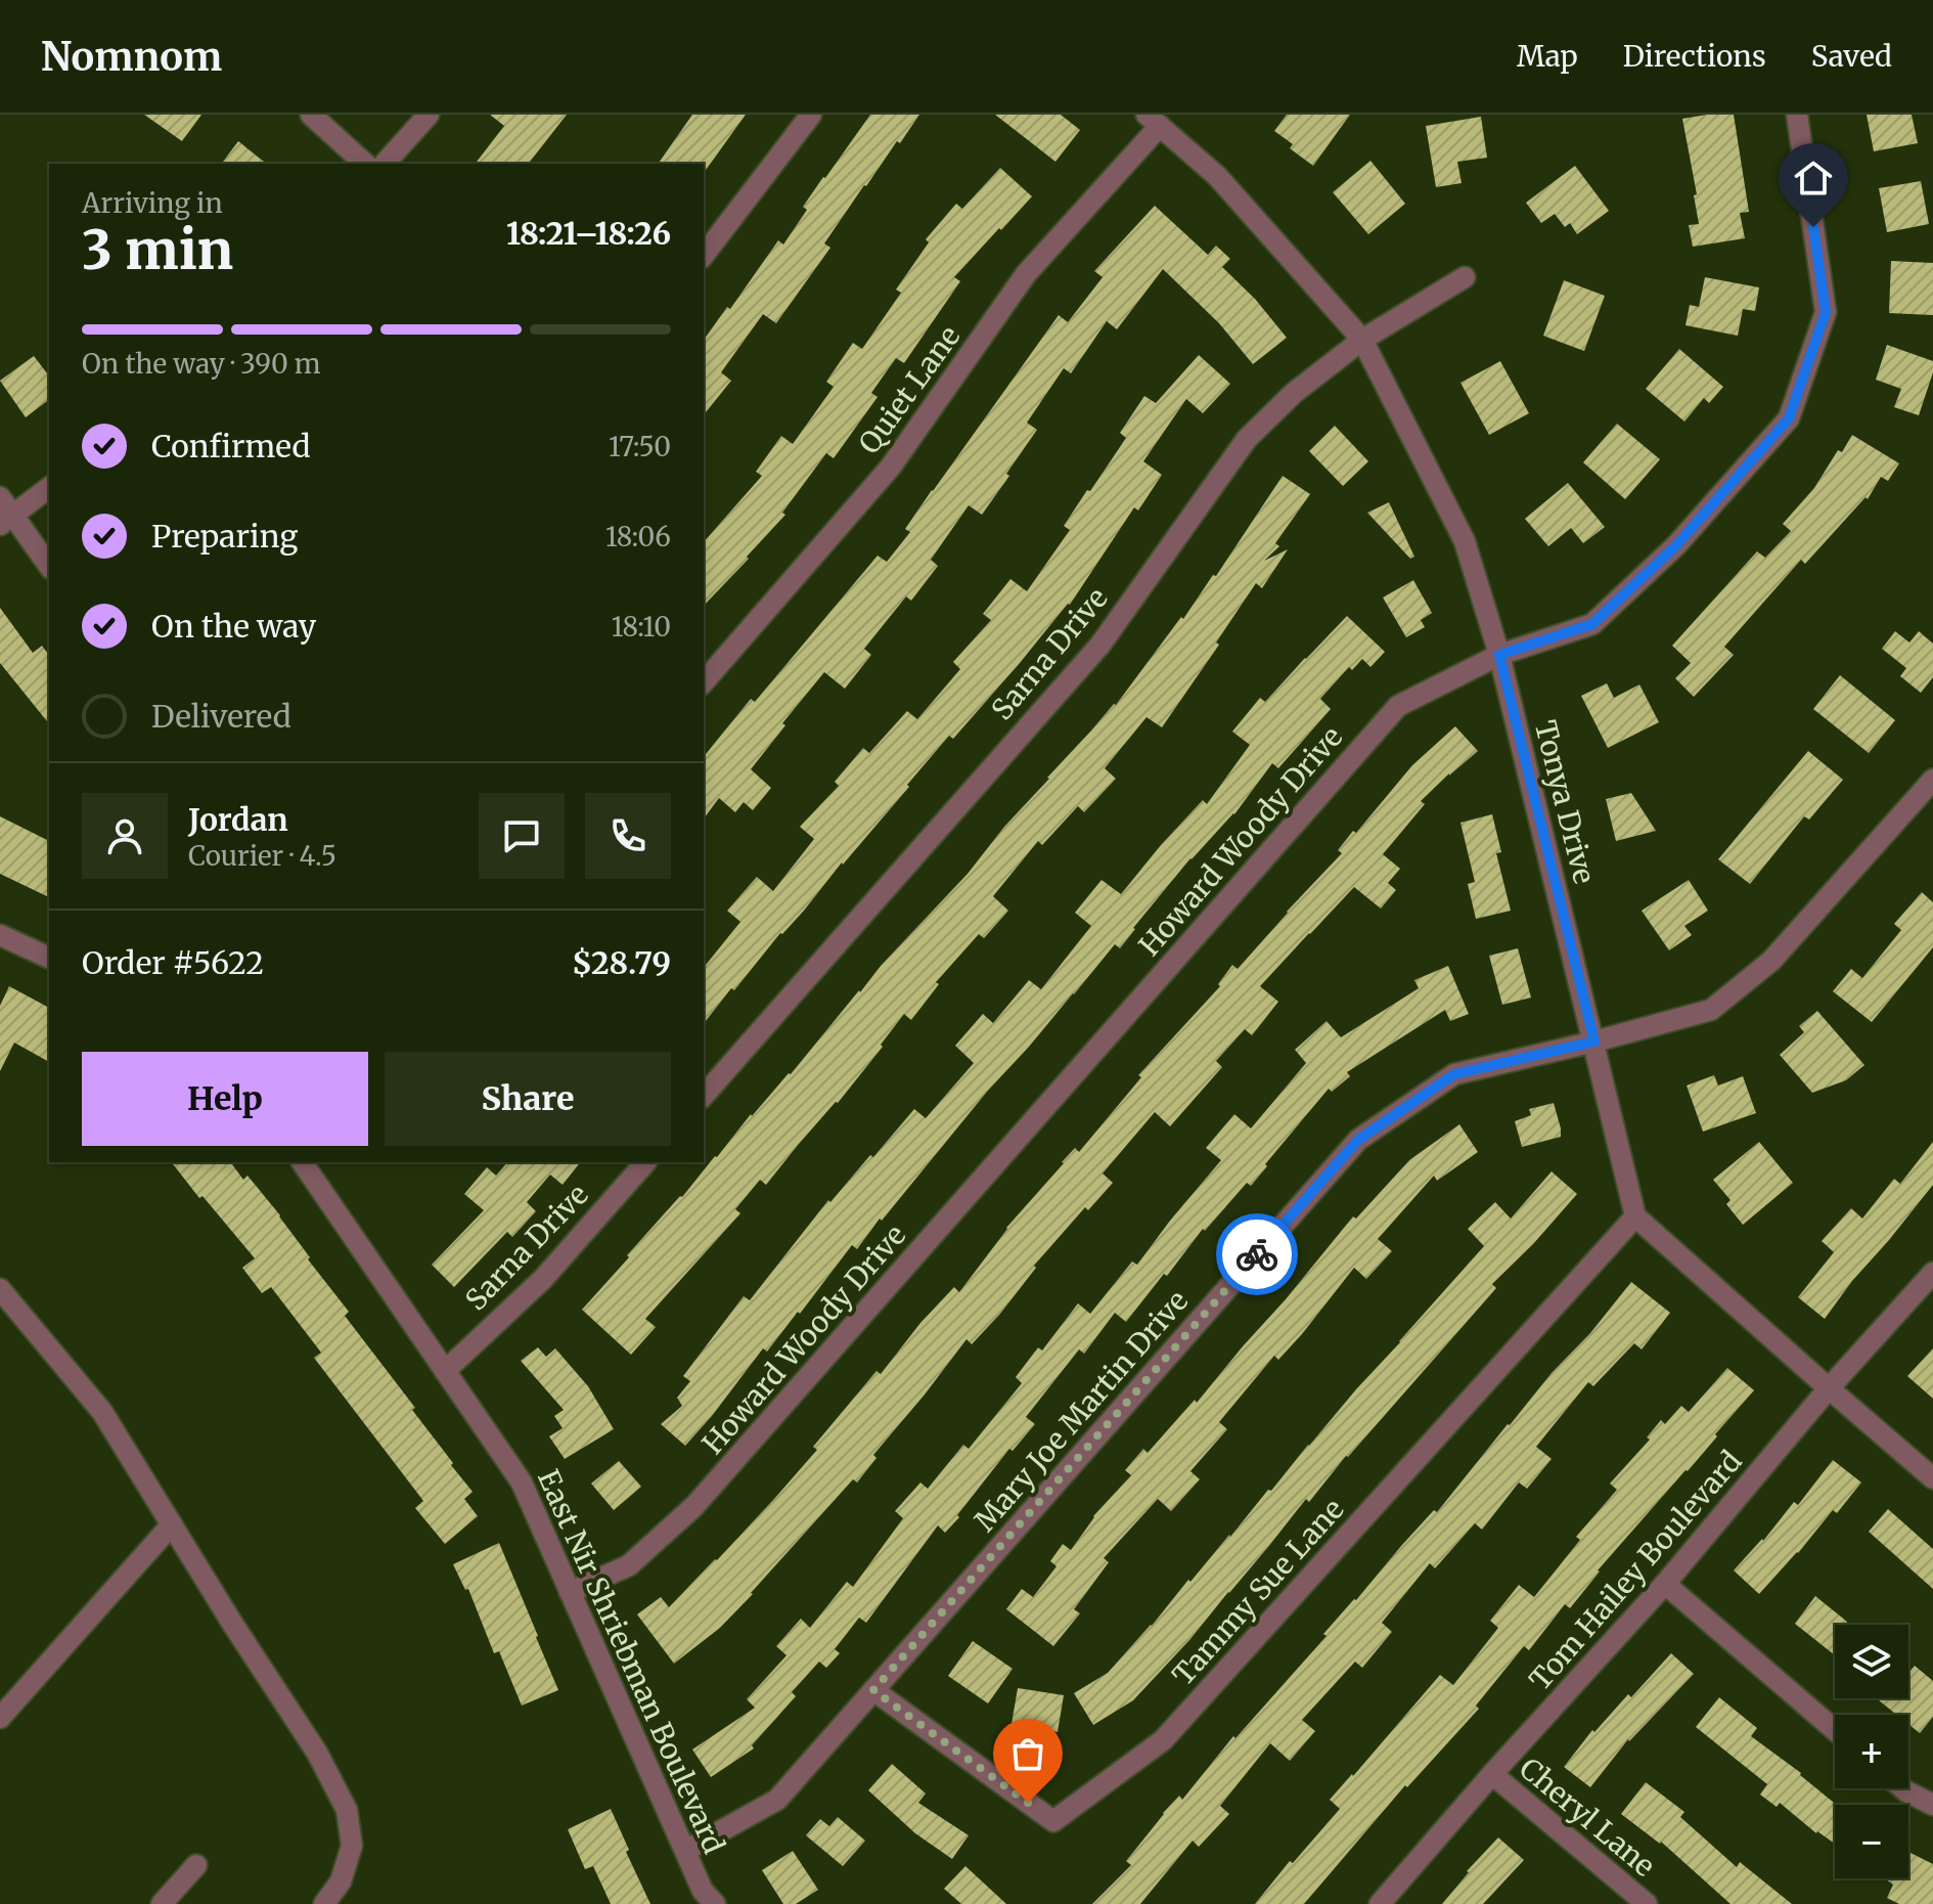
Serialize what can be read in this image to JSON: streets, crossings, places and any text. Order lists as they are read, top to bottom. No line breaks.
{"streets":{"street":["Quiet Lane","Sarna Drive","Tonya Drive","Howard Woody Drive","Mary Joe Martin Drive","Tom Hailey Boulevard","Tammy Sue Lane","East Nir Shriebman Boulevard","Cheryl Lane"]},"crossings":[["Quiet Lane","Tonya Drive"],["Sarna Drive","Tonya Drive"],["Sarna Drive","East Nir Shriebman Boulevard"],["Tonya Drive","Howard Woody Drive"],["Tonya Drive","Mary Joe Martin Drive"],["Tonya Drive","Tammy Sue Lane"],["Howard Woody Drive","East Nir Shriebman Boulevard"],["Mary Joe Martin Drive","Tammy Sue Lane"],["Mary Joe Martin Drive","East Nir Shriebman Boulevard"],["Tom Hailey Boulevard","Cheryl Lane"]],"page":{"header":"Nomnom","nav":["Map","Directions","Saved"],"heading":["3 min","Arriving in","18:21–18:26"],"panel":["Jordan","Courier · 4.5","Order #5622","$28.79"],"bar":"On the way · 390 m","list":[["Confirmed","17:50"],["Preparing","18:06"],["On the way","18:10"],"Delivered"],"buttons":["Help","Share"],"map_buttons":["+","−"]}}
